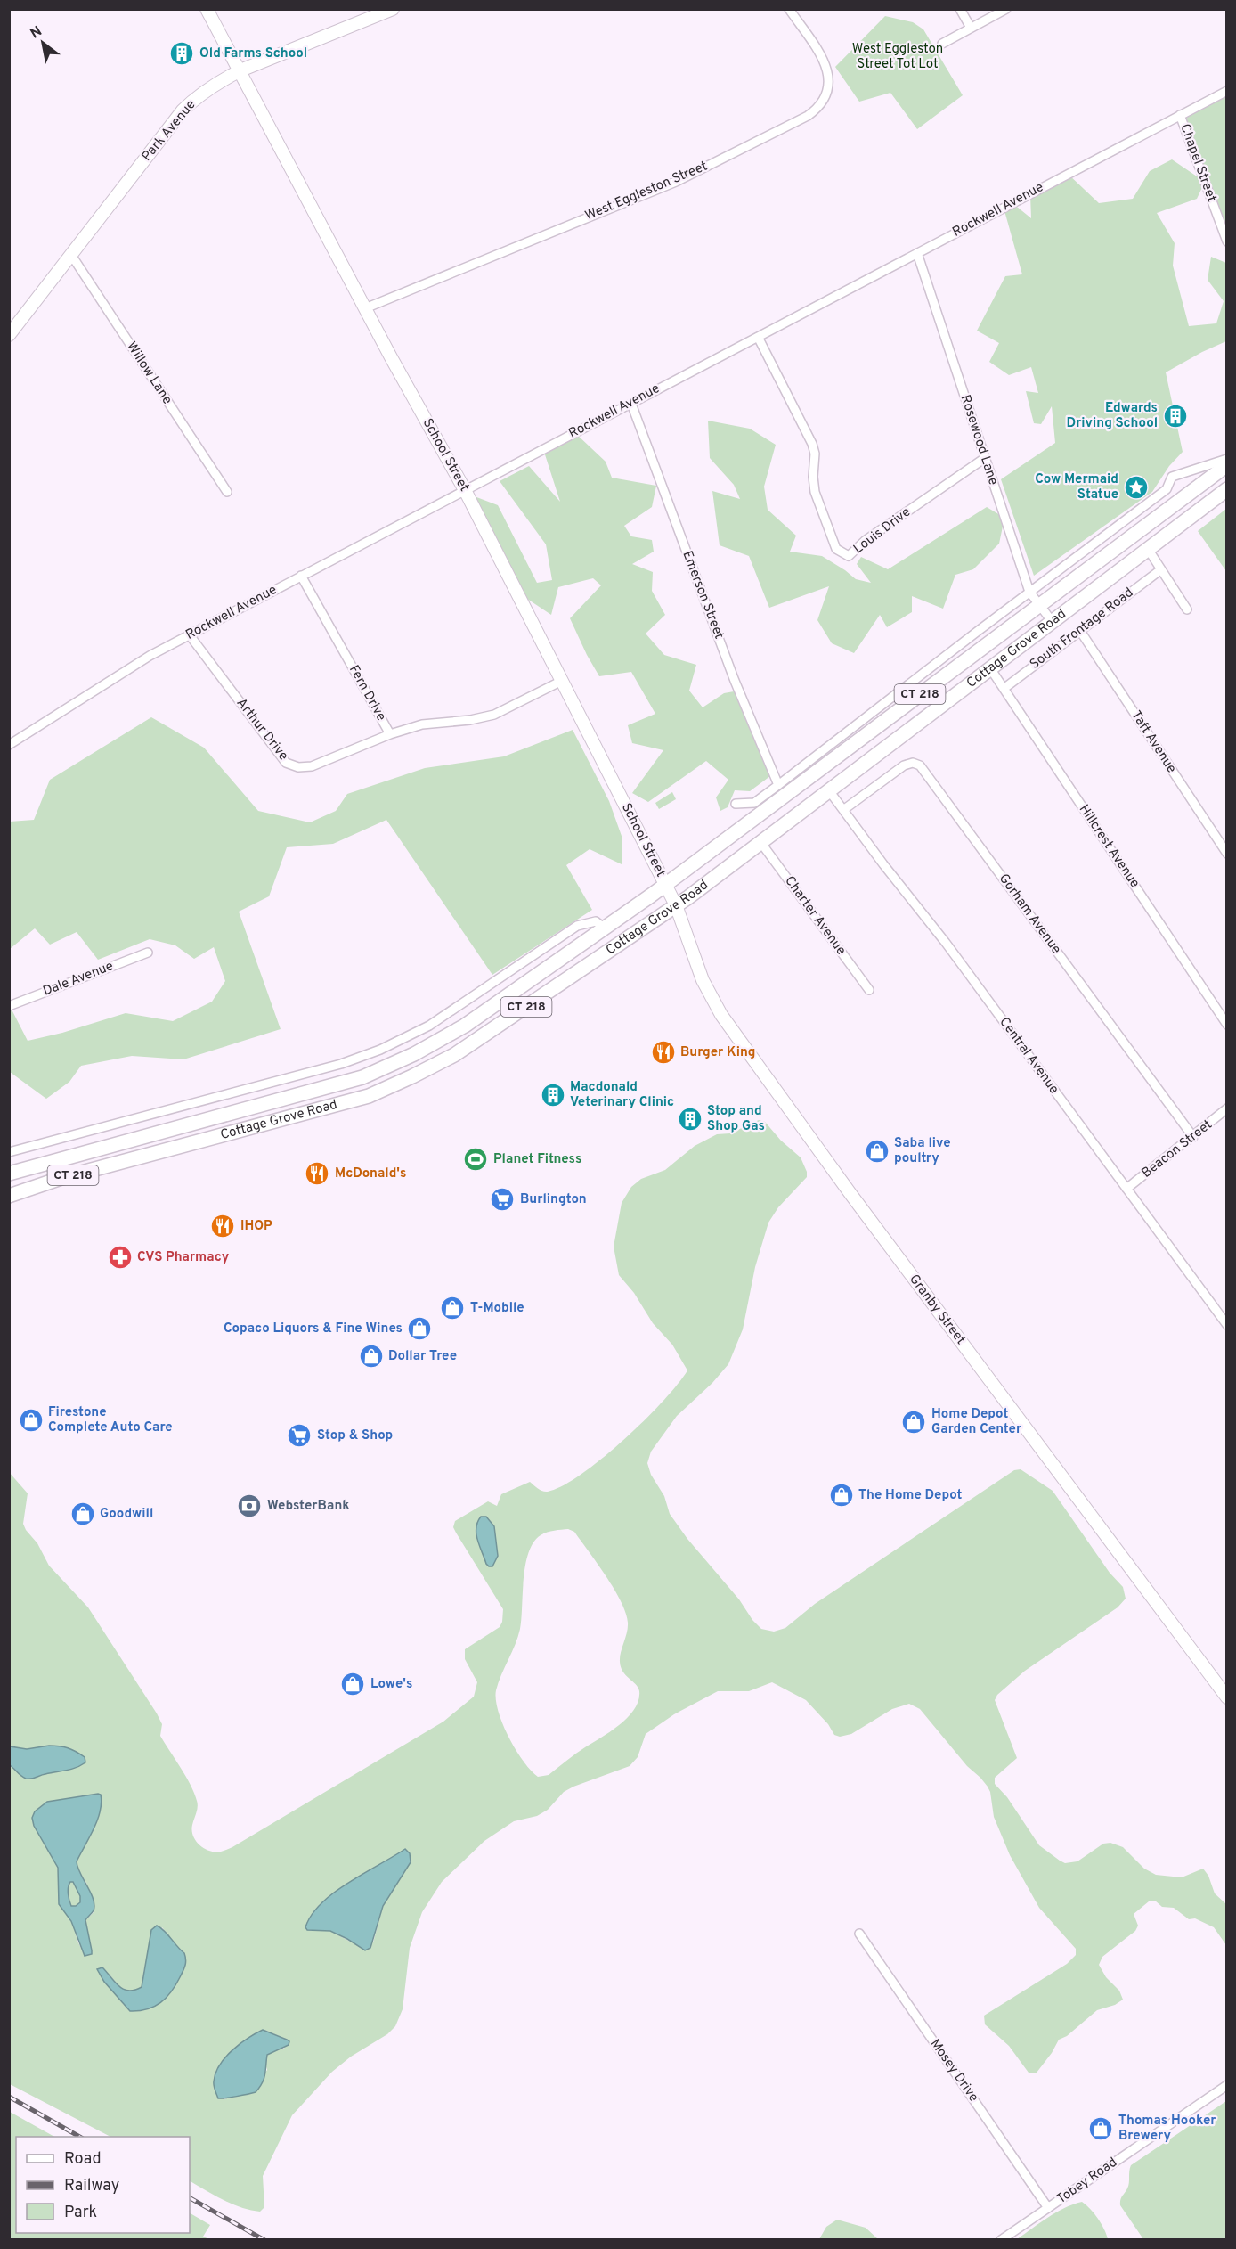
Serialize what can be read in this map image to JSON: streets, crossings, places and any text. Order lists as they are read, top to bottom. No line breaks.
{"streets":{"main road":["Park Avenue","School Street","Cottage Grove Road","CT 218","Granby Street"],"street":["Chapel Street","West Eggleston Street","Rockwell Avenue","Willow Lane","Rosewood Lane","Louis Drive","Emerson Street","South Frontage Road","Fern Drive","Arthur Drive","Taft Avenue","Hillcrest Avenue","Gorham Avenue","Charter Avenue","Dale Avenue","Central Avenue","Beacon Street","Mosey Drive","Tobey Road"]},"crossings":[["Park Avenue","Willow Lane"],["Park Avenue","School Street"],["Chapel Street","Rockwell Avenue"],["West Eggleston Street","School Street"],["Rockwell Avenue","Rosewood Lane"],["Rockwell Avenue","School Street"],["Rockwell Avenue","Louis Drive"],["Rockwell Avenue","Emerson Street"],["Rockwell Avenue","Fern Drive"],["Rockwell Avenue","Arthur Drive"],["Rosewood Lane","Louis Drive"],["Rosewood Lane","Cottage Grove Road"],["School Street","Cottage Grove Road"],["School Street","Fern Drive"],["School Street","Granby Street"],["South Frontage Road","Taft Avenue"],["South Frontage Road","Hillcrest Avenue"],["Cottage Grove Road","Hillcrest Avenue"],["Cottage Grove Road","Charter Avenue"],["Cottage Grove Road","Central Avenue"],["Cottage Grove Road","Granby Street"],["Fern Drive","Arthur Drive"],["Gorham Avenue","Central Avenue"],["Gorham Avenue","Beacon Street"],["Central Avenue","Beacon Street"],["Mosey Drive","Tobey Road"]],"parks":["West Eggleston Street Tot Lot"],"places":{"building":["Old Farms School","Edwards Driving School","Macdonald Veterinary Clinic","Stop and Shop Gas"],"place":["Cow Mermaid Statue"],"restaurant":["Burger King","McDonald's","IHOP"],"shop":["Saba live poultry","T-Mobile","Copaco Liquors & Fine Wines","Dollar Tree","Firestone Complete Auto Care","Home Depot Garden Center","The Home Depot","Goodwill","Lowe's","Thomas Hooker Brewery"],"sports":["Planet Fitness"],"supermarket":["Burlington","Stop & Shop"],"pharmacy":["CVS Pharmacy"],"bank":["WebsterBank"]},"legend":["Road","Railway","Park"],"north":"top left"}
